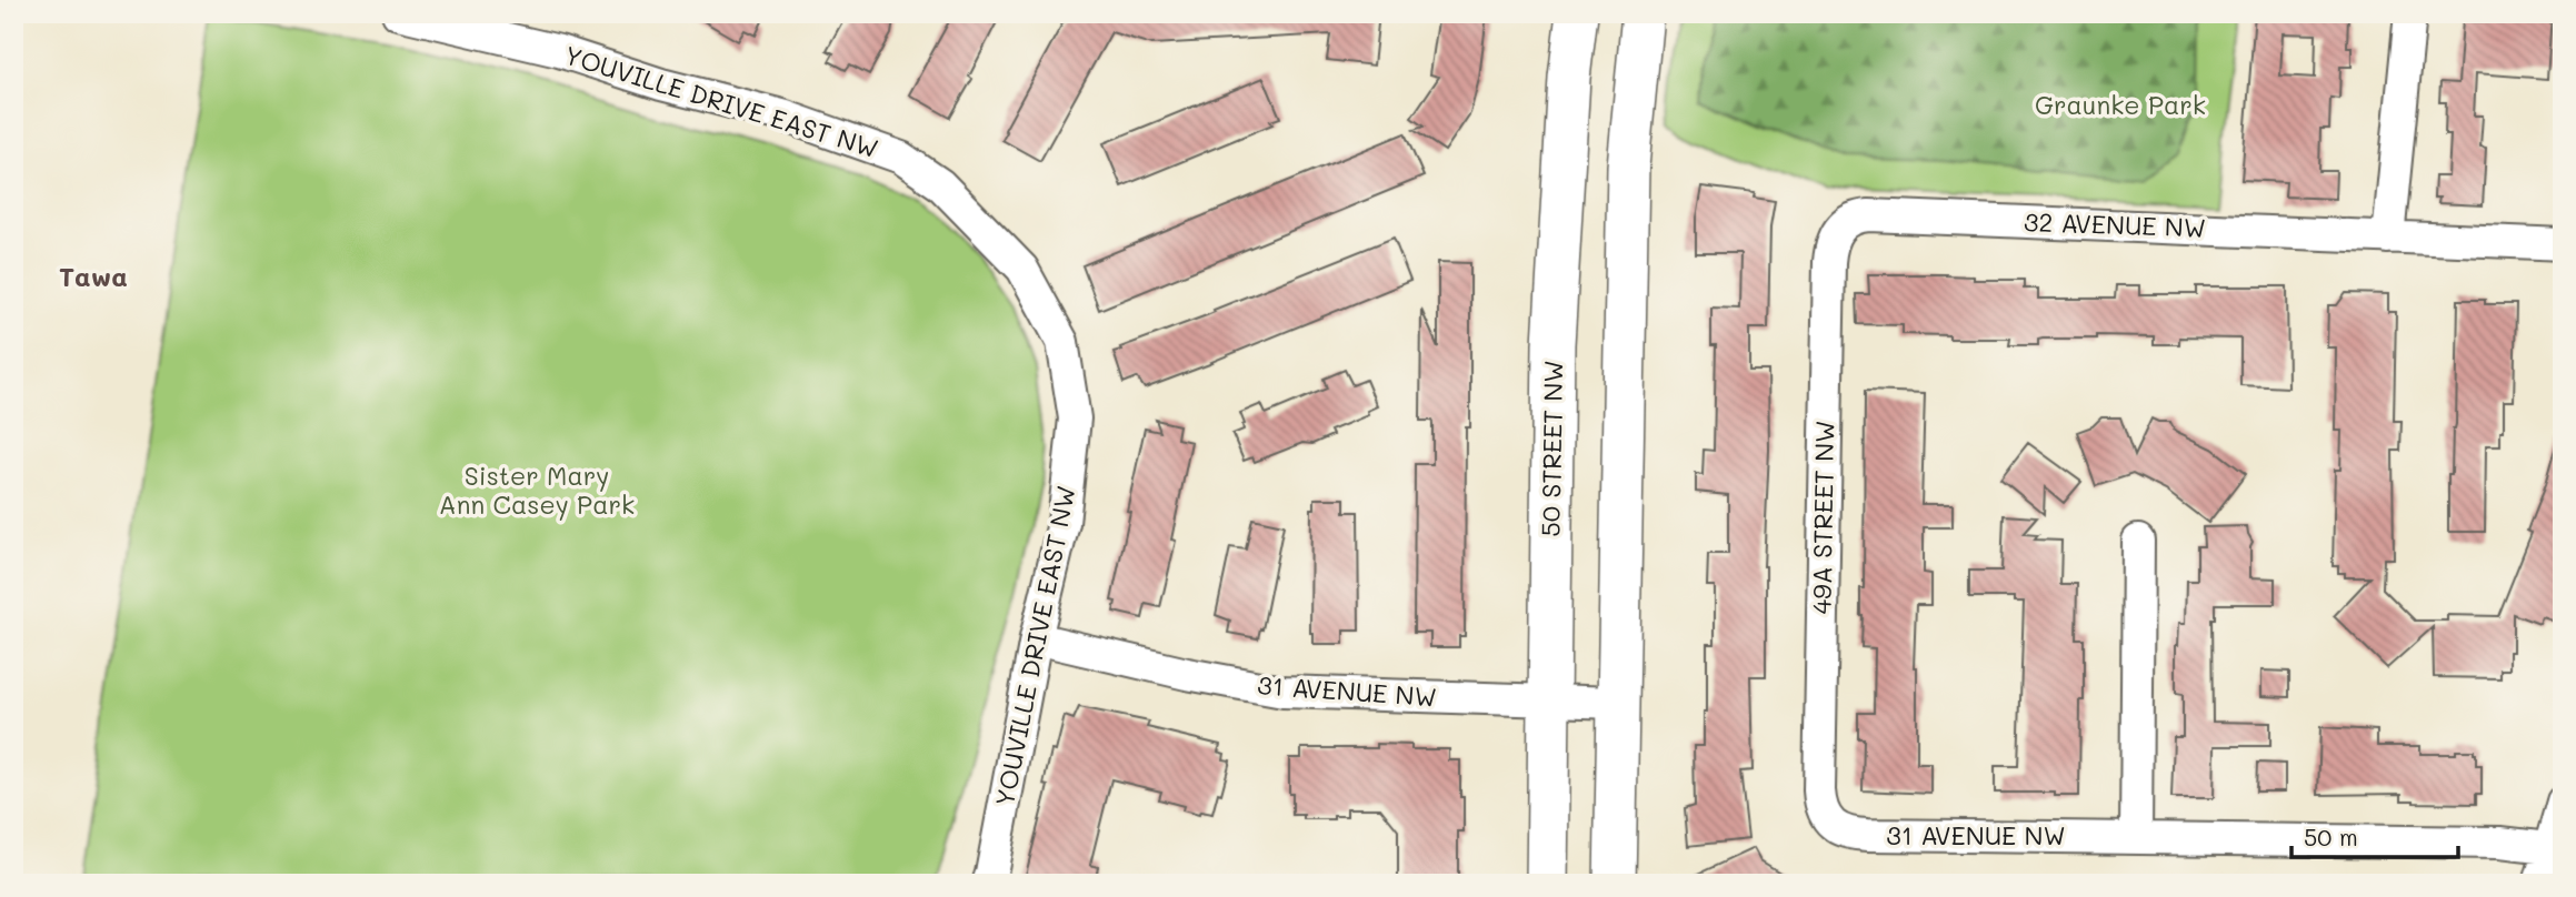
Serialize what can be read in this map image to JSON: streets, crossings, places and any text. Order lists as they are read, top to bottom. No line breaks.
{"streets":{"main road":["50 STREET NW"],"street":["YOUVILLE DRIVE EAST NW","32 AVENUE NW","49A STREET NW","31 AVENUE NW"]},"crossings":[["YOUVILLE DRIVE EAST NW","31 AVENUE NW"],["32 AVENUE NW","49A STREET NW"],["50 STREET NW","31 AVENUE NW"],["49A STREET NW","31 AVENUE NW"]],"districts":["Tawa"],"parks":["Graunke Park","Sister Mary Ann Casey Park"],"scale_bar":"50 m"}
